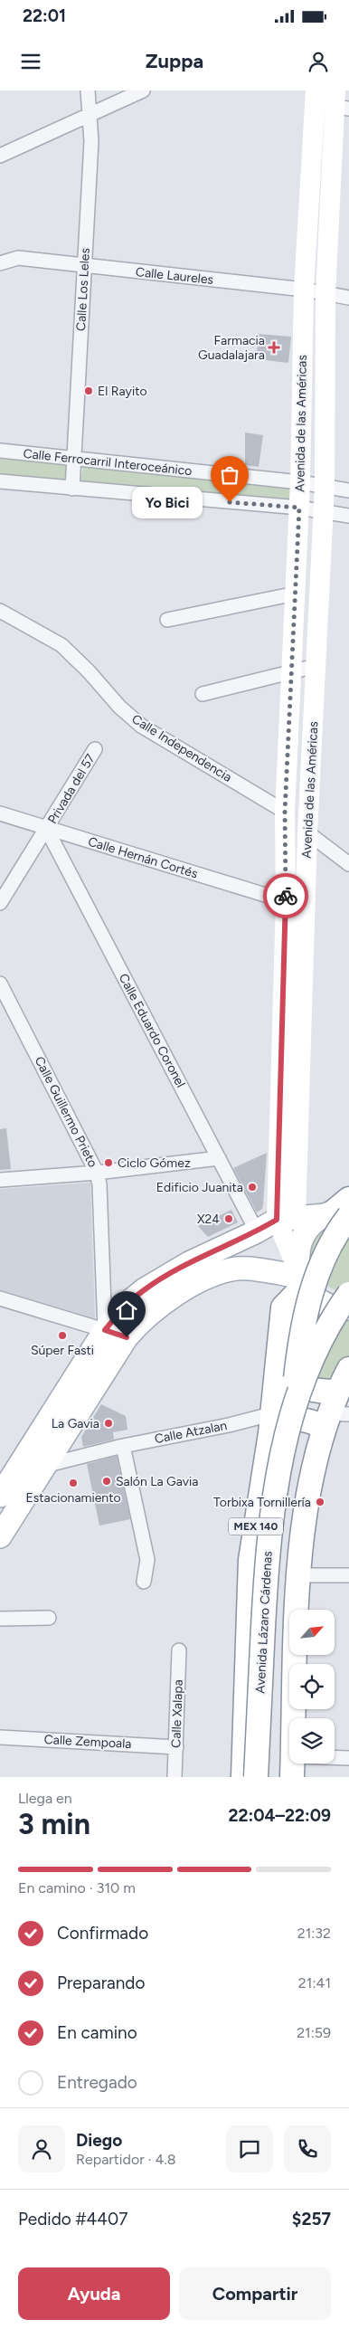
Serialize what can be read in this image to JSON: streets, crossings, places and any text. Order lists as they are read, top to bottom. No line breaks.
{"streets":{"highway":["MEX 140","Avenida Lázaro Cárdenas"],"main road":["Avenida de las Américas"],"street":["Calle Laureles","Calle Los Leles","Calle Ferrocarril Interoceánico","Calle Independencia","Privada del 57","Calle Hernán Cortés","Calle Eduardo Coronel","Calle Guillermo Prieto","Calle Atzalan","Calle Xalapa","Calle Zempoala"]},"crossings":[["Calle Laureles","Calle Los Leles"],["Calle Laureles","Avenida de las Américas"],["Calle Los Leles","Calle Ferrocarril Interoceánico"],["Avenida de las Américas","Calle Ferrocarril Interoceánico"],["Avenida de las Américas","Calle Independencia"],["Avenida de las Américas","Calle Hernán Cortés"],["Avenida de las Américas","MEX 140"],["Privada del 57","Calle Hernán Cortés"],["Privada del 57","Calle Eduardo Coronel"],["Calle Hernán Cortés","Calle Eduardo Coronel"],["Calle Atzalan","MEX 140"],["Calle Atzalan","Avenida Lázaro Cárdenas"],["MEX 140","Avenida Lázaro Cárdenas"],["Calle Xalapa","Calle Zempoala"]],"places":{"health":["Farmacia Guadalajara"],"other":["El Rayito","Yo Bici","Ciclo Gómez","Edificio Juanita","X24","Súper Fasti","La Gavia","Salón La Gavia","Estacionamiento","Torbixa Tornillería"]},"north":"top right","page":{"status":"22:01","header":"Zuppa","bubble":"Yo Bici","heading":["3 min","Llega en","22:04–22:09"],"panel":["Diego","Repartidor · 4.8","Pedido #4407","$257"],"bar":"En camino · 310 m","list":[["Confirmado","21:32"],["Preparando","21:41"],["En camino","21:59"],"Entregado"],"buttons":["Ayuda","Compartir"]}}
